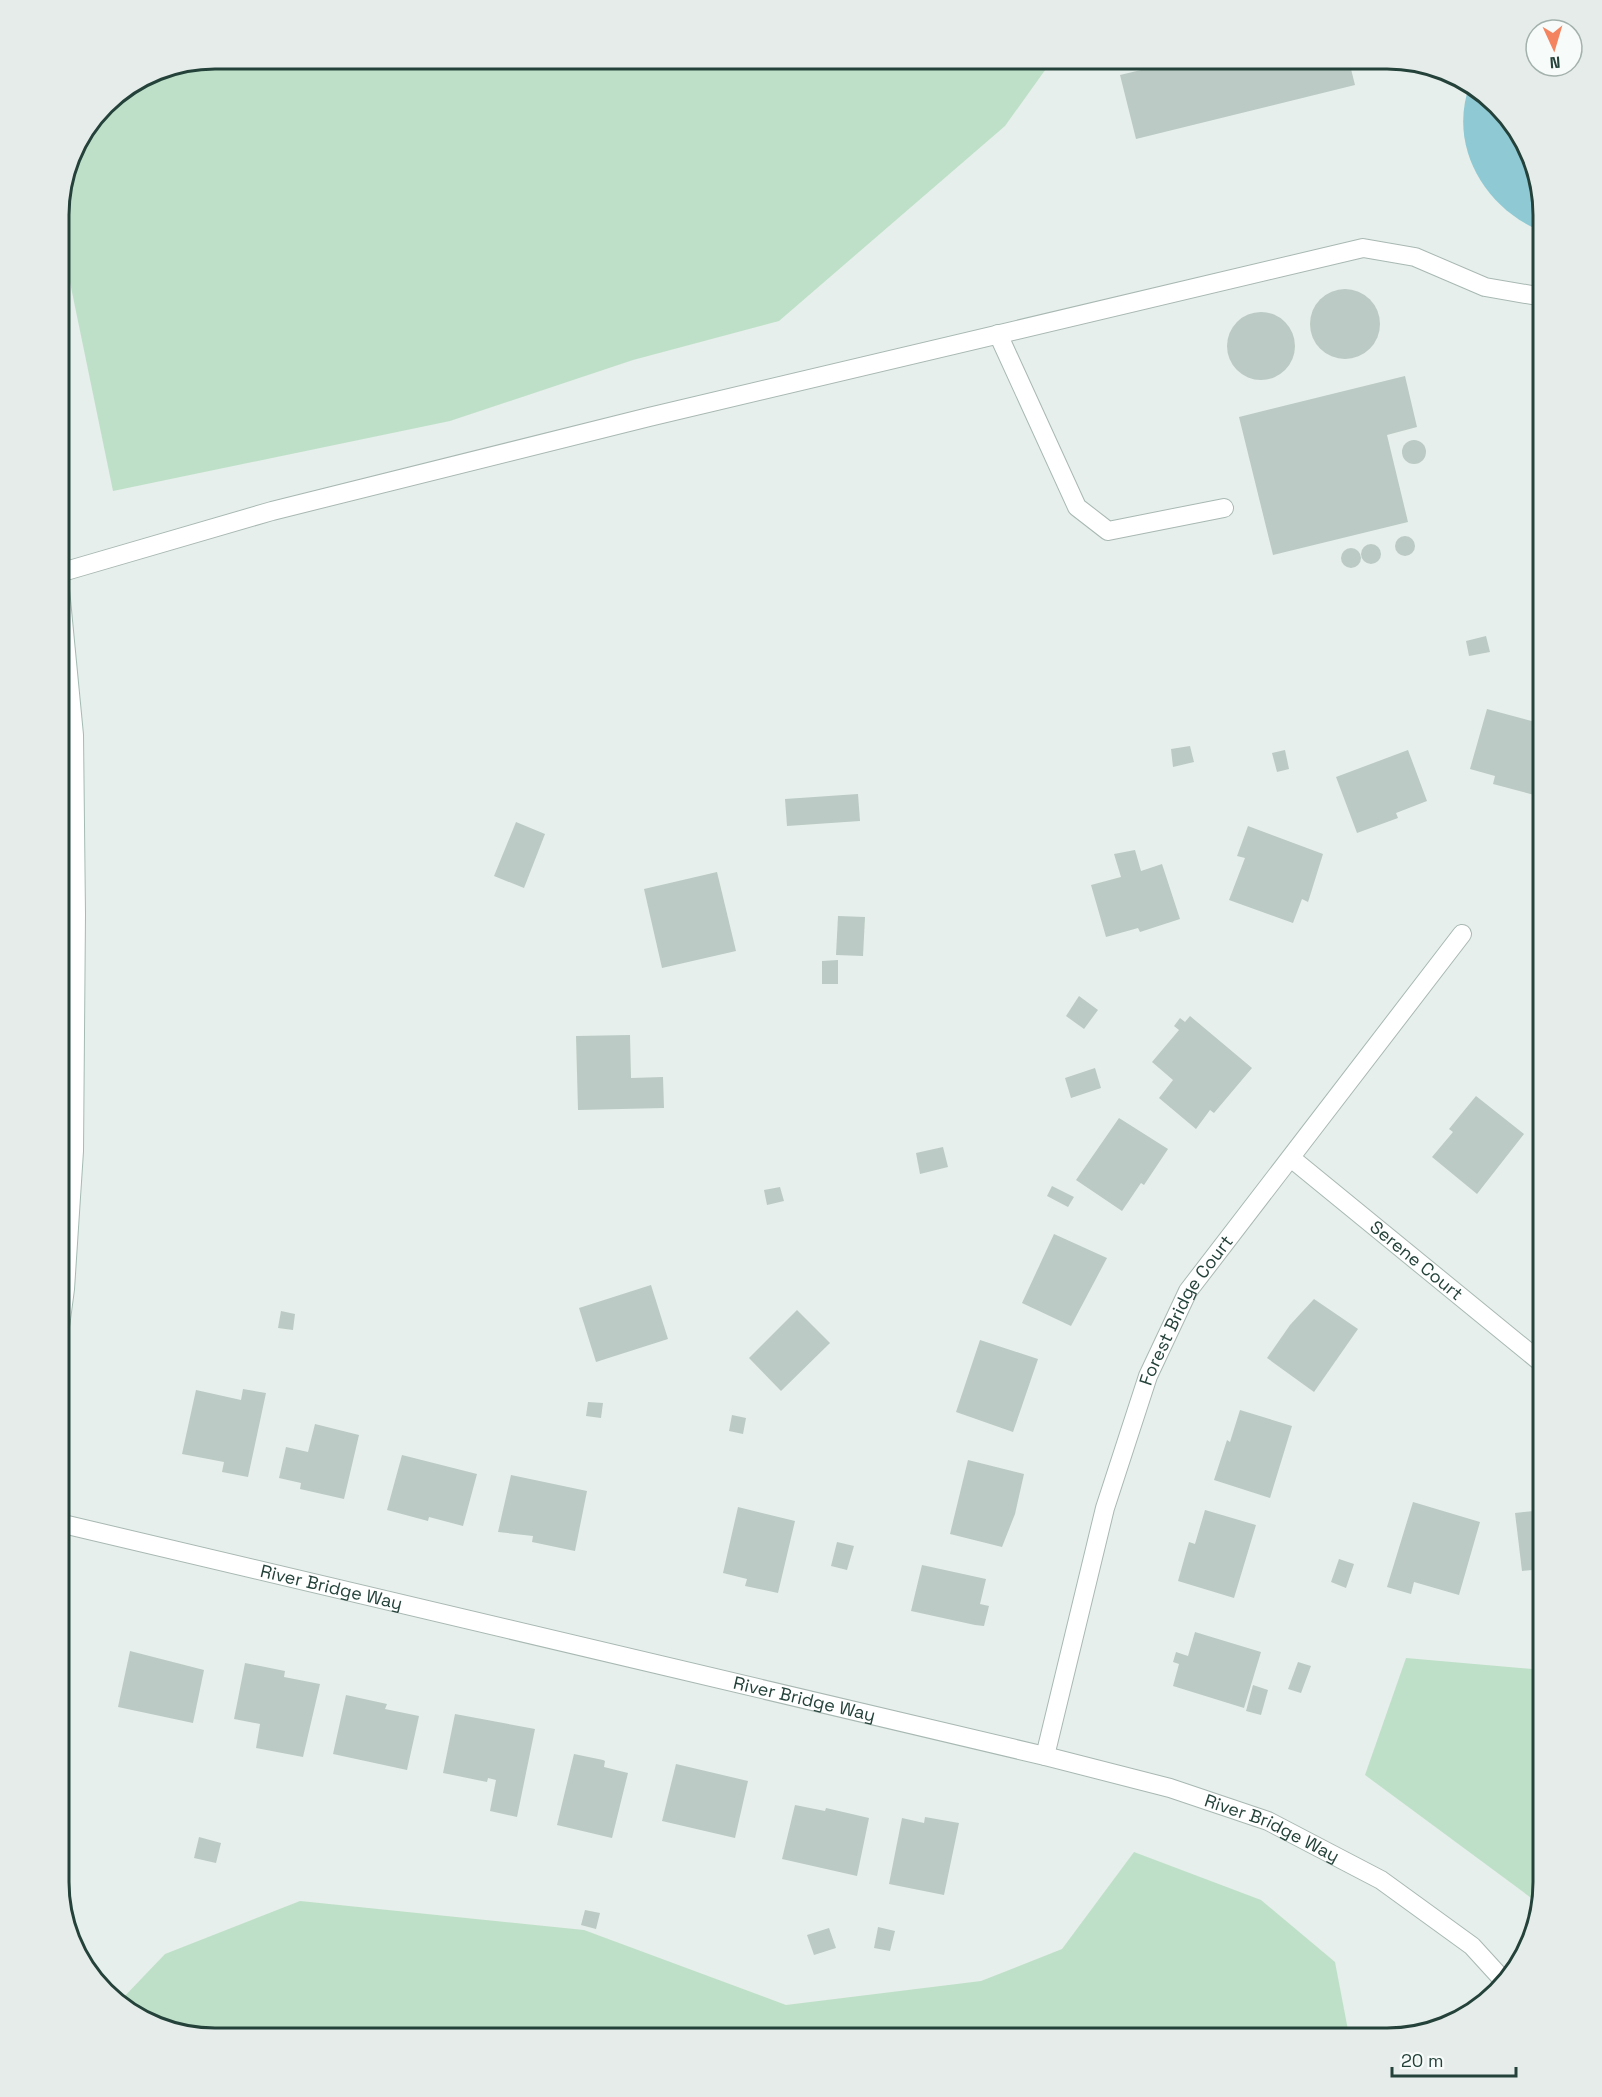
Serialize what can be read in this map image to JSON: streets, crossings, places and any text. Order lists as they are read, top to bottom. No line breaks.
{"streets":{"street":["Serene Court","Forest Bridge Court","River Bridge Way"]},"crossings":[["Serene Court","Forest Bridge Court"],["Forest Bridge Court","River Bridge Way"]],"scale_bar":"20 m","north":"bottom"}
